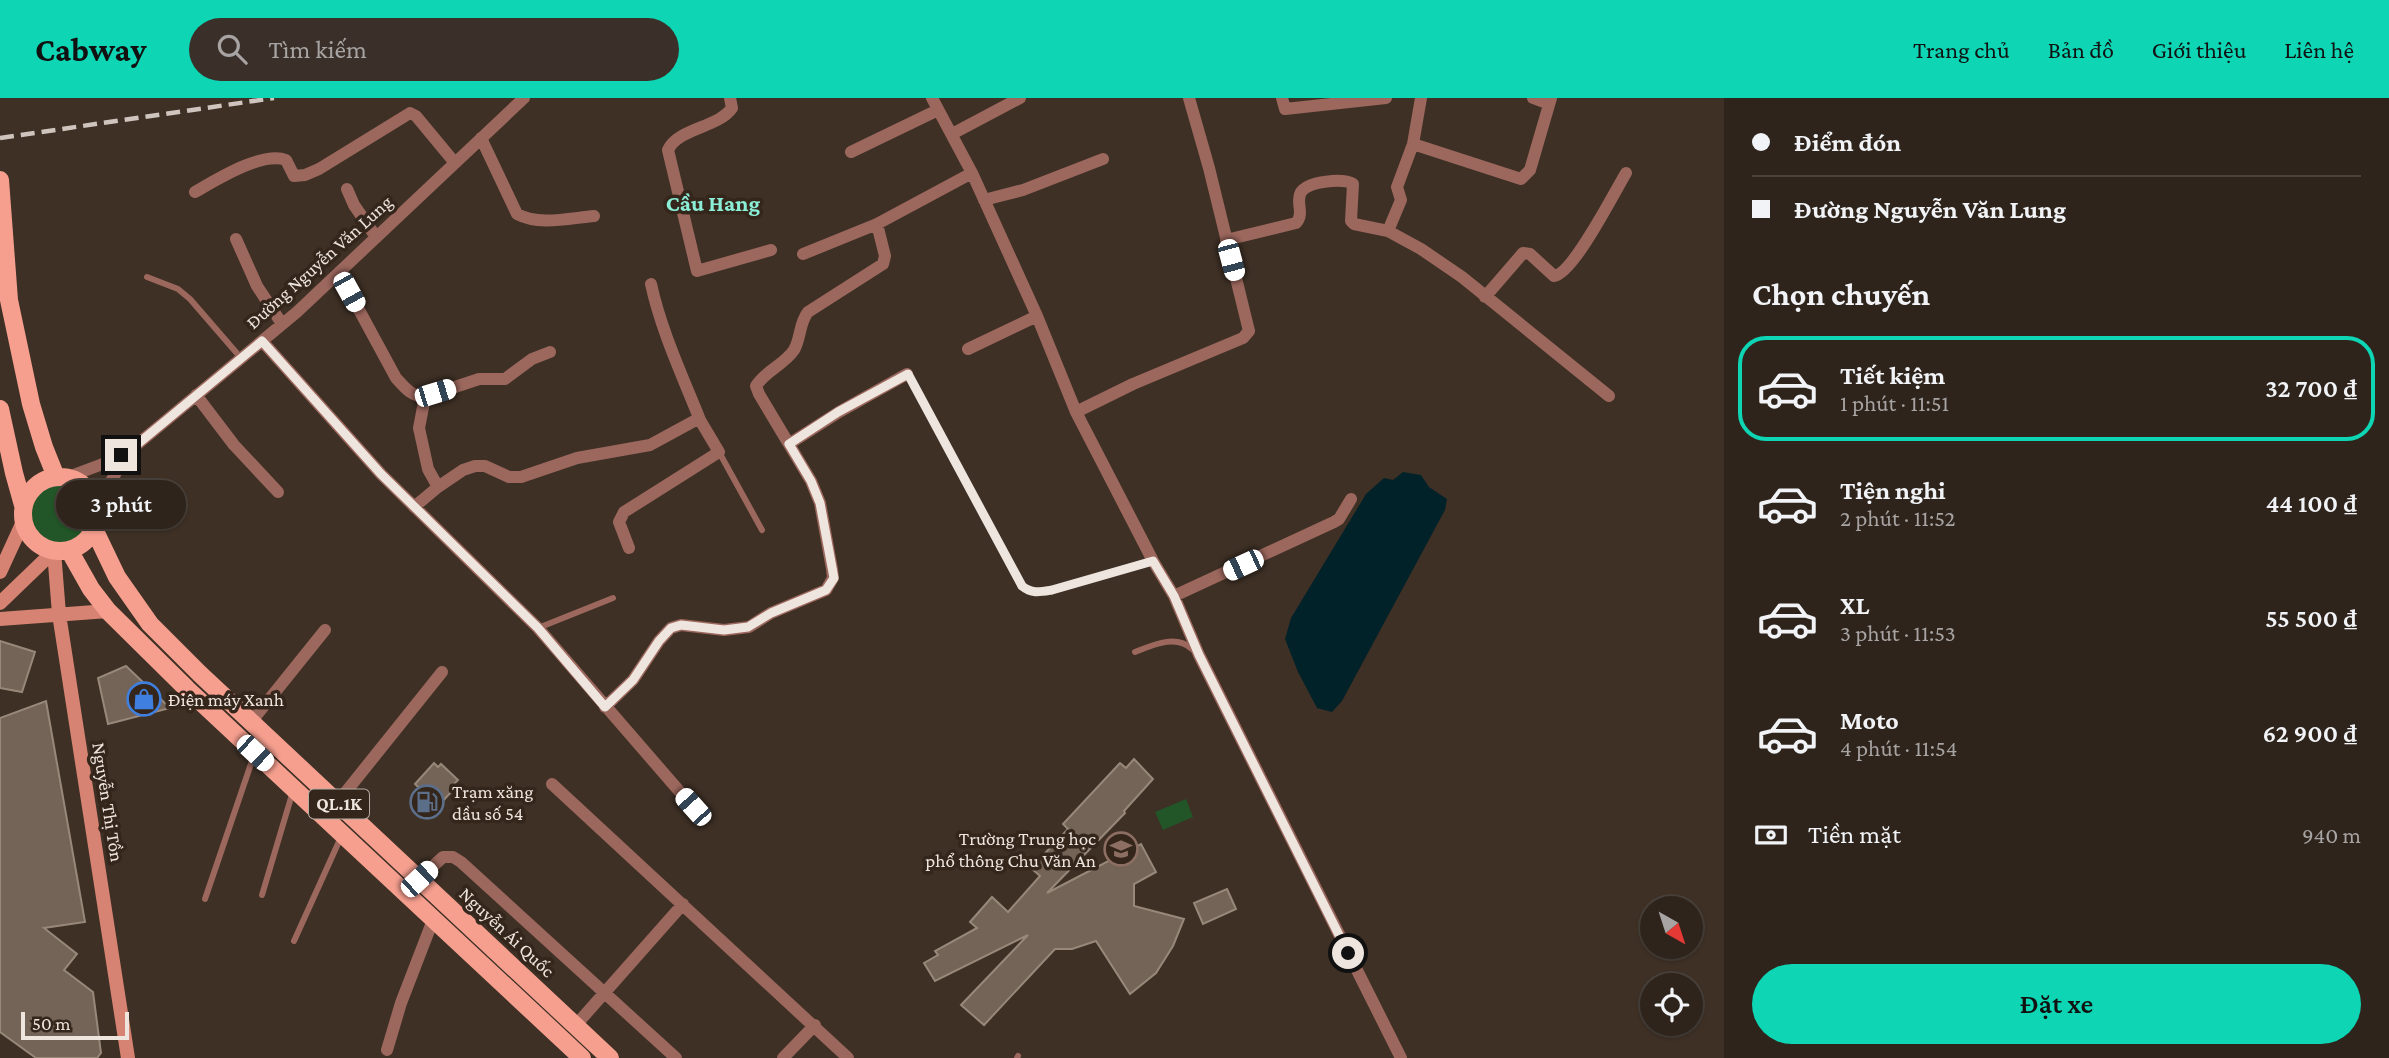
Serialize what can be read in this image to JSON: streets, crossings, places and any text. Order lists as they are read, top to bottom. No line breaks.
{"streets":{"main road":["QL.1K","Nguyễn Ái Quốc"],"street":["Đường Nguyễn Văn Lung","Nguyễn Thị Tồn"]},"crossings":[["Đường Nguyễn Văn Lung","Nguyễn Thị Tồn"],["Đường Nguyễn Văn Lung","QL.1K"],["Đường Nguyễn Văn Lung","Nguyễn Ái Quốc"],["Nguyễn Thị Tồn","QL.1K"],["Nguyễn Thị Tồn","Nguyễn Ái Quốc"],["QL.1K","Nguyễn Ái Quốc"]],"districts":["Cầu Hang"],"places":{"shop":["Điện máy Xanh"],"fuel station":["Trạm xăng dầu số 54"],"school or university":["Trường Trung học phổ thông Chu Văn An"]},"scale_bar":"50 m","north":"bottom right","page":{"header":"Cabway","search":"Tìm kiếm","nav":["Trang chủ","Bản đồ","Giới thiệu","Liên hệ"],"banner":["Điểm đón","Đường Nguyễn Văn Lung"],"heading":"Chọn chuyến","list":[{"name":"Tiết kiệm","note":"1 phút · 11:51","value":"32 700 ₫"},{"name":"Tiện nghi","note":"2 phút · 11:52","value":"44 100 ₫"},{"name":"XL","note":"3 phút · 11:53","value":"55 500 ₫"},{"name":"Moto","note":"4 phút · 11:54","value":"62 900 ₫"}],"bubble":"3 phút","pay":["Tiền mặt","940 m"],"buttons":"Đặt xe","scale":"50 m"}}
